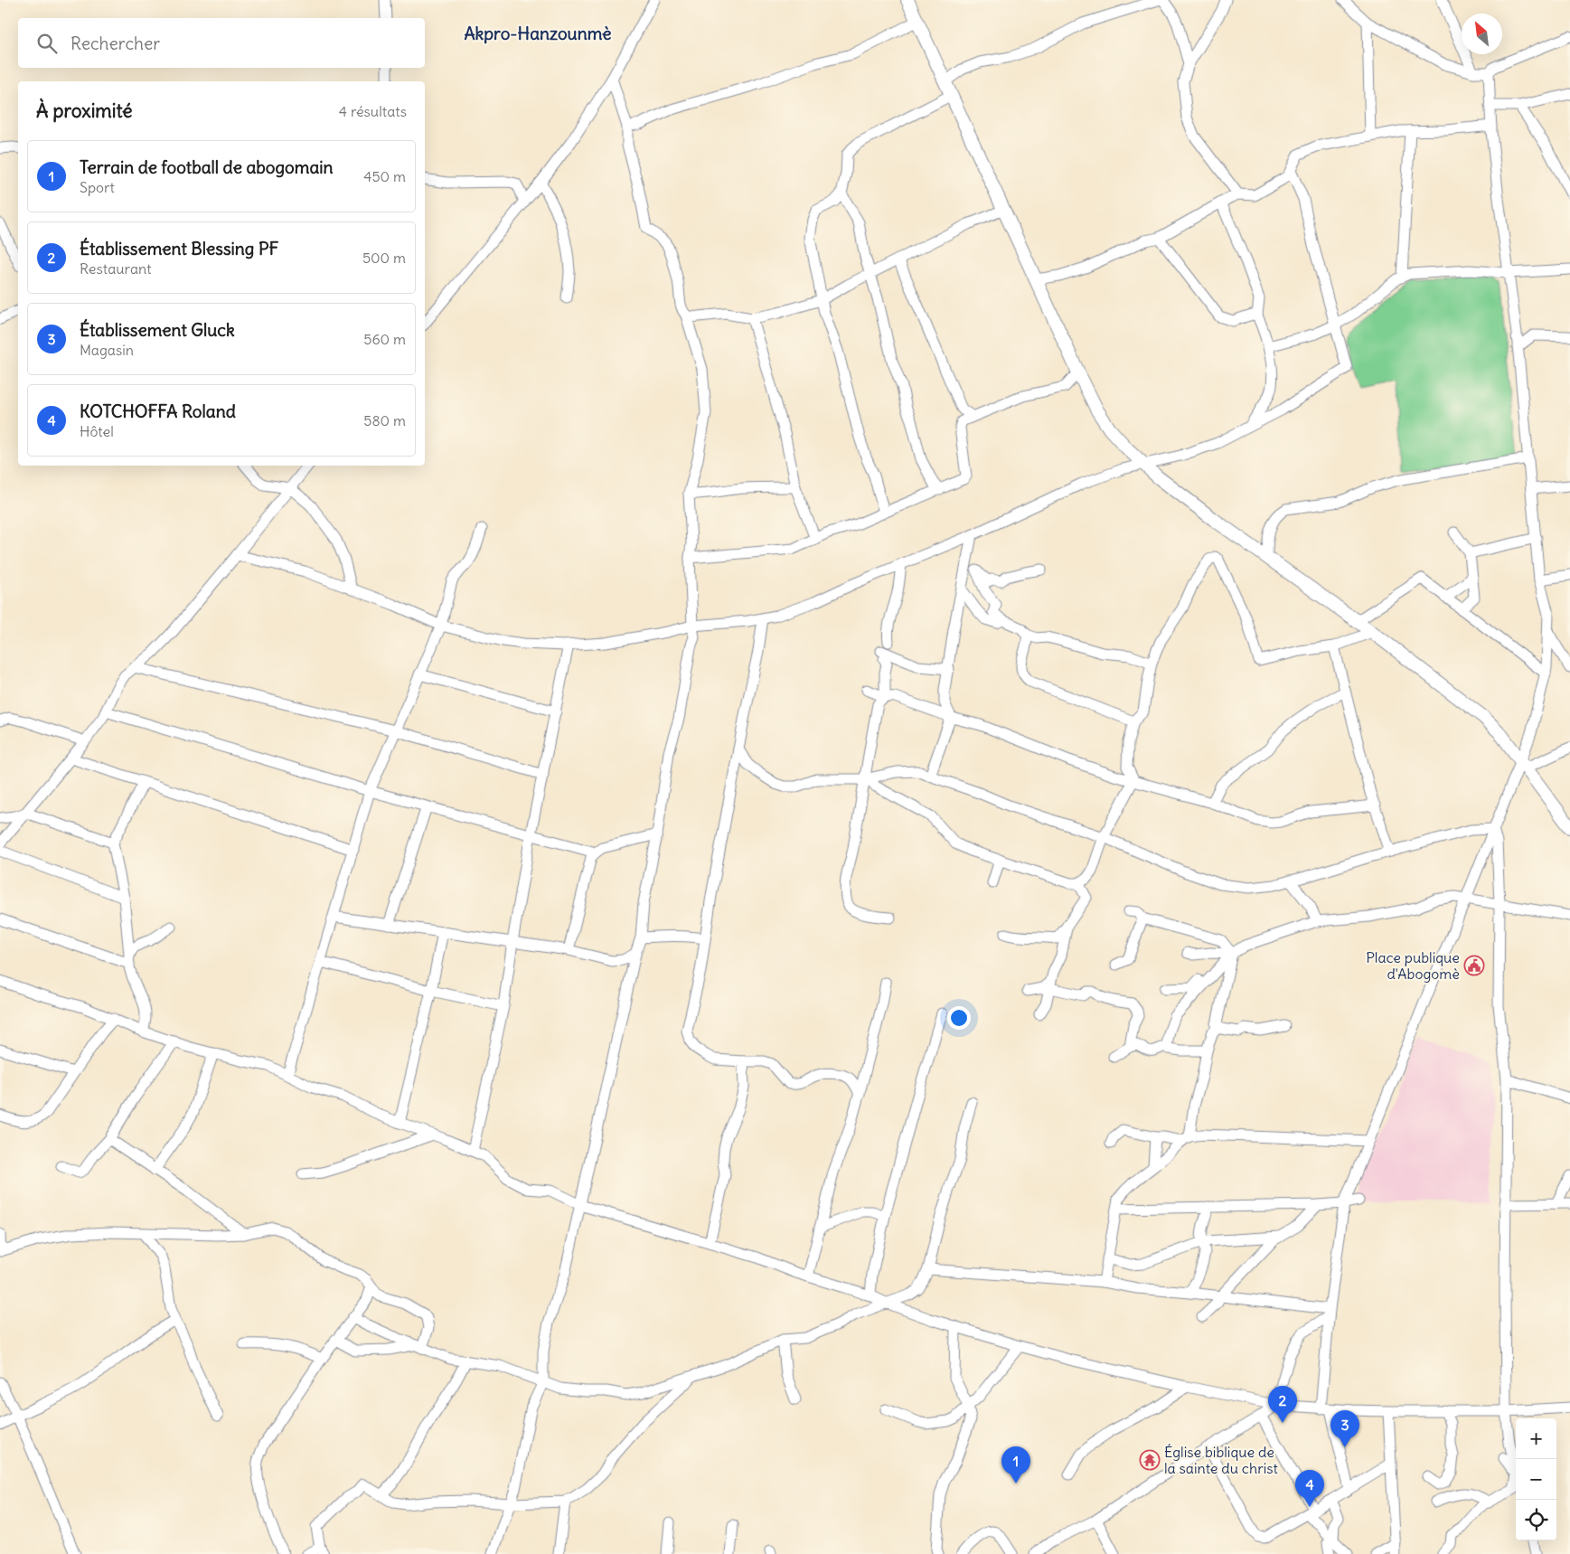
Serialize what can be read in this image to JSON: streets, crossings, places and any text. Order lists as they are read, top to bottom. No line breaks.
{"districts":["Akpro-Hanzounmè"],"places":{"public building":["Place publique d'Abogomè"],"temple":["Église biblique de la sainte du christ"]},"north":"top left","page":{"search":"Rechercher","heading":["À proximité","4 résultats"],"list":[{"mark":"1","name":"Terrain de football de abogomain","note":"Sport","value":"450 m"},{"mark":"2","name":"Établissement Blessing PF","note":"Restaurant","value":"500 m"},{"mark":"3","name":"Établissement Gluck","note":"Magasin","value":"560 m"},{"mark":"4","name":"KOTCHOFFA Roland","note":"Hôtel","value":"580 m"}],"pins":["2","3","1","4"],"map_buttons":["+","−"]}}
